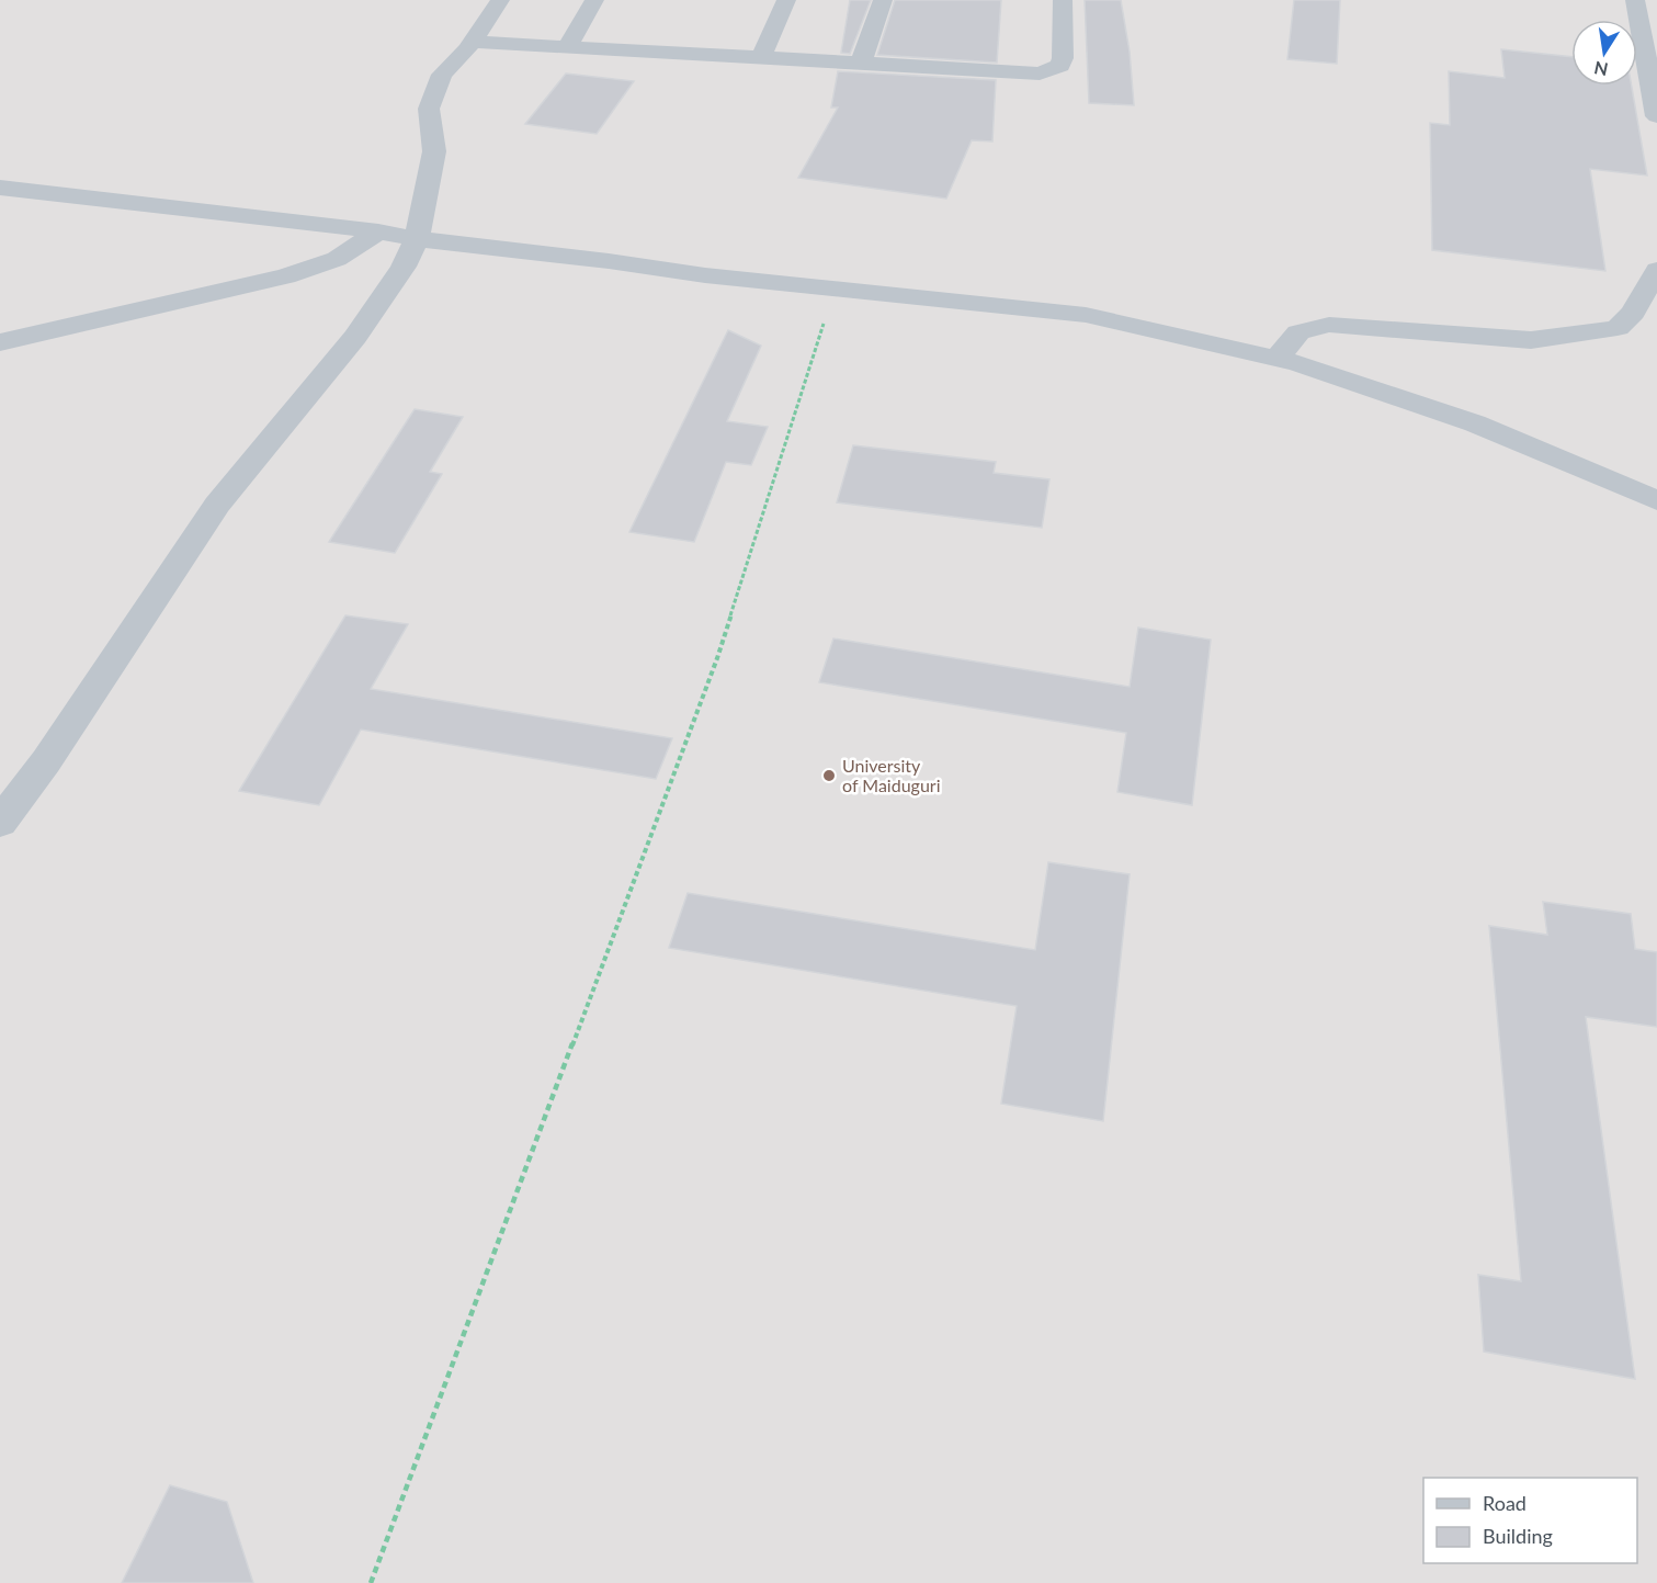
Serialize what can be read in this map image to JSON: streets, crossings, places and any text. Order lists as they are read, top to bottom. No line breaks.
{"places":["University of Maiduguri"],"legend":["Road","Building"],"north":"bottom"}
